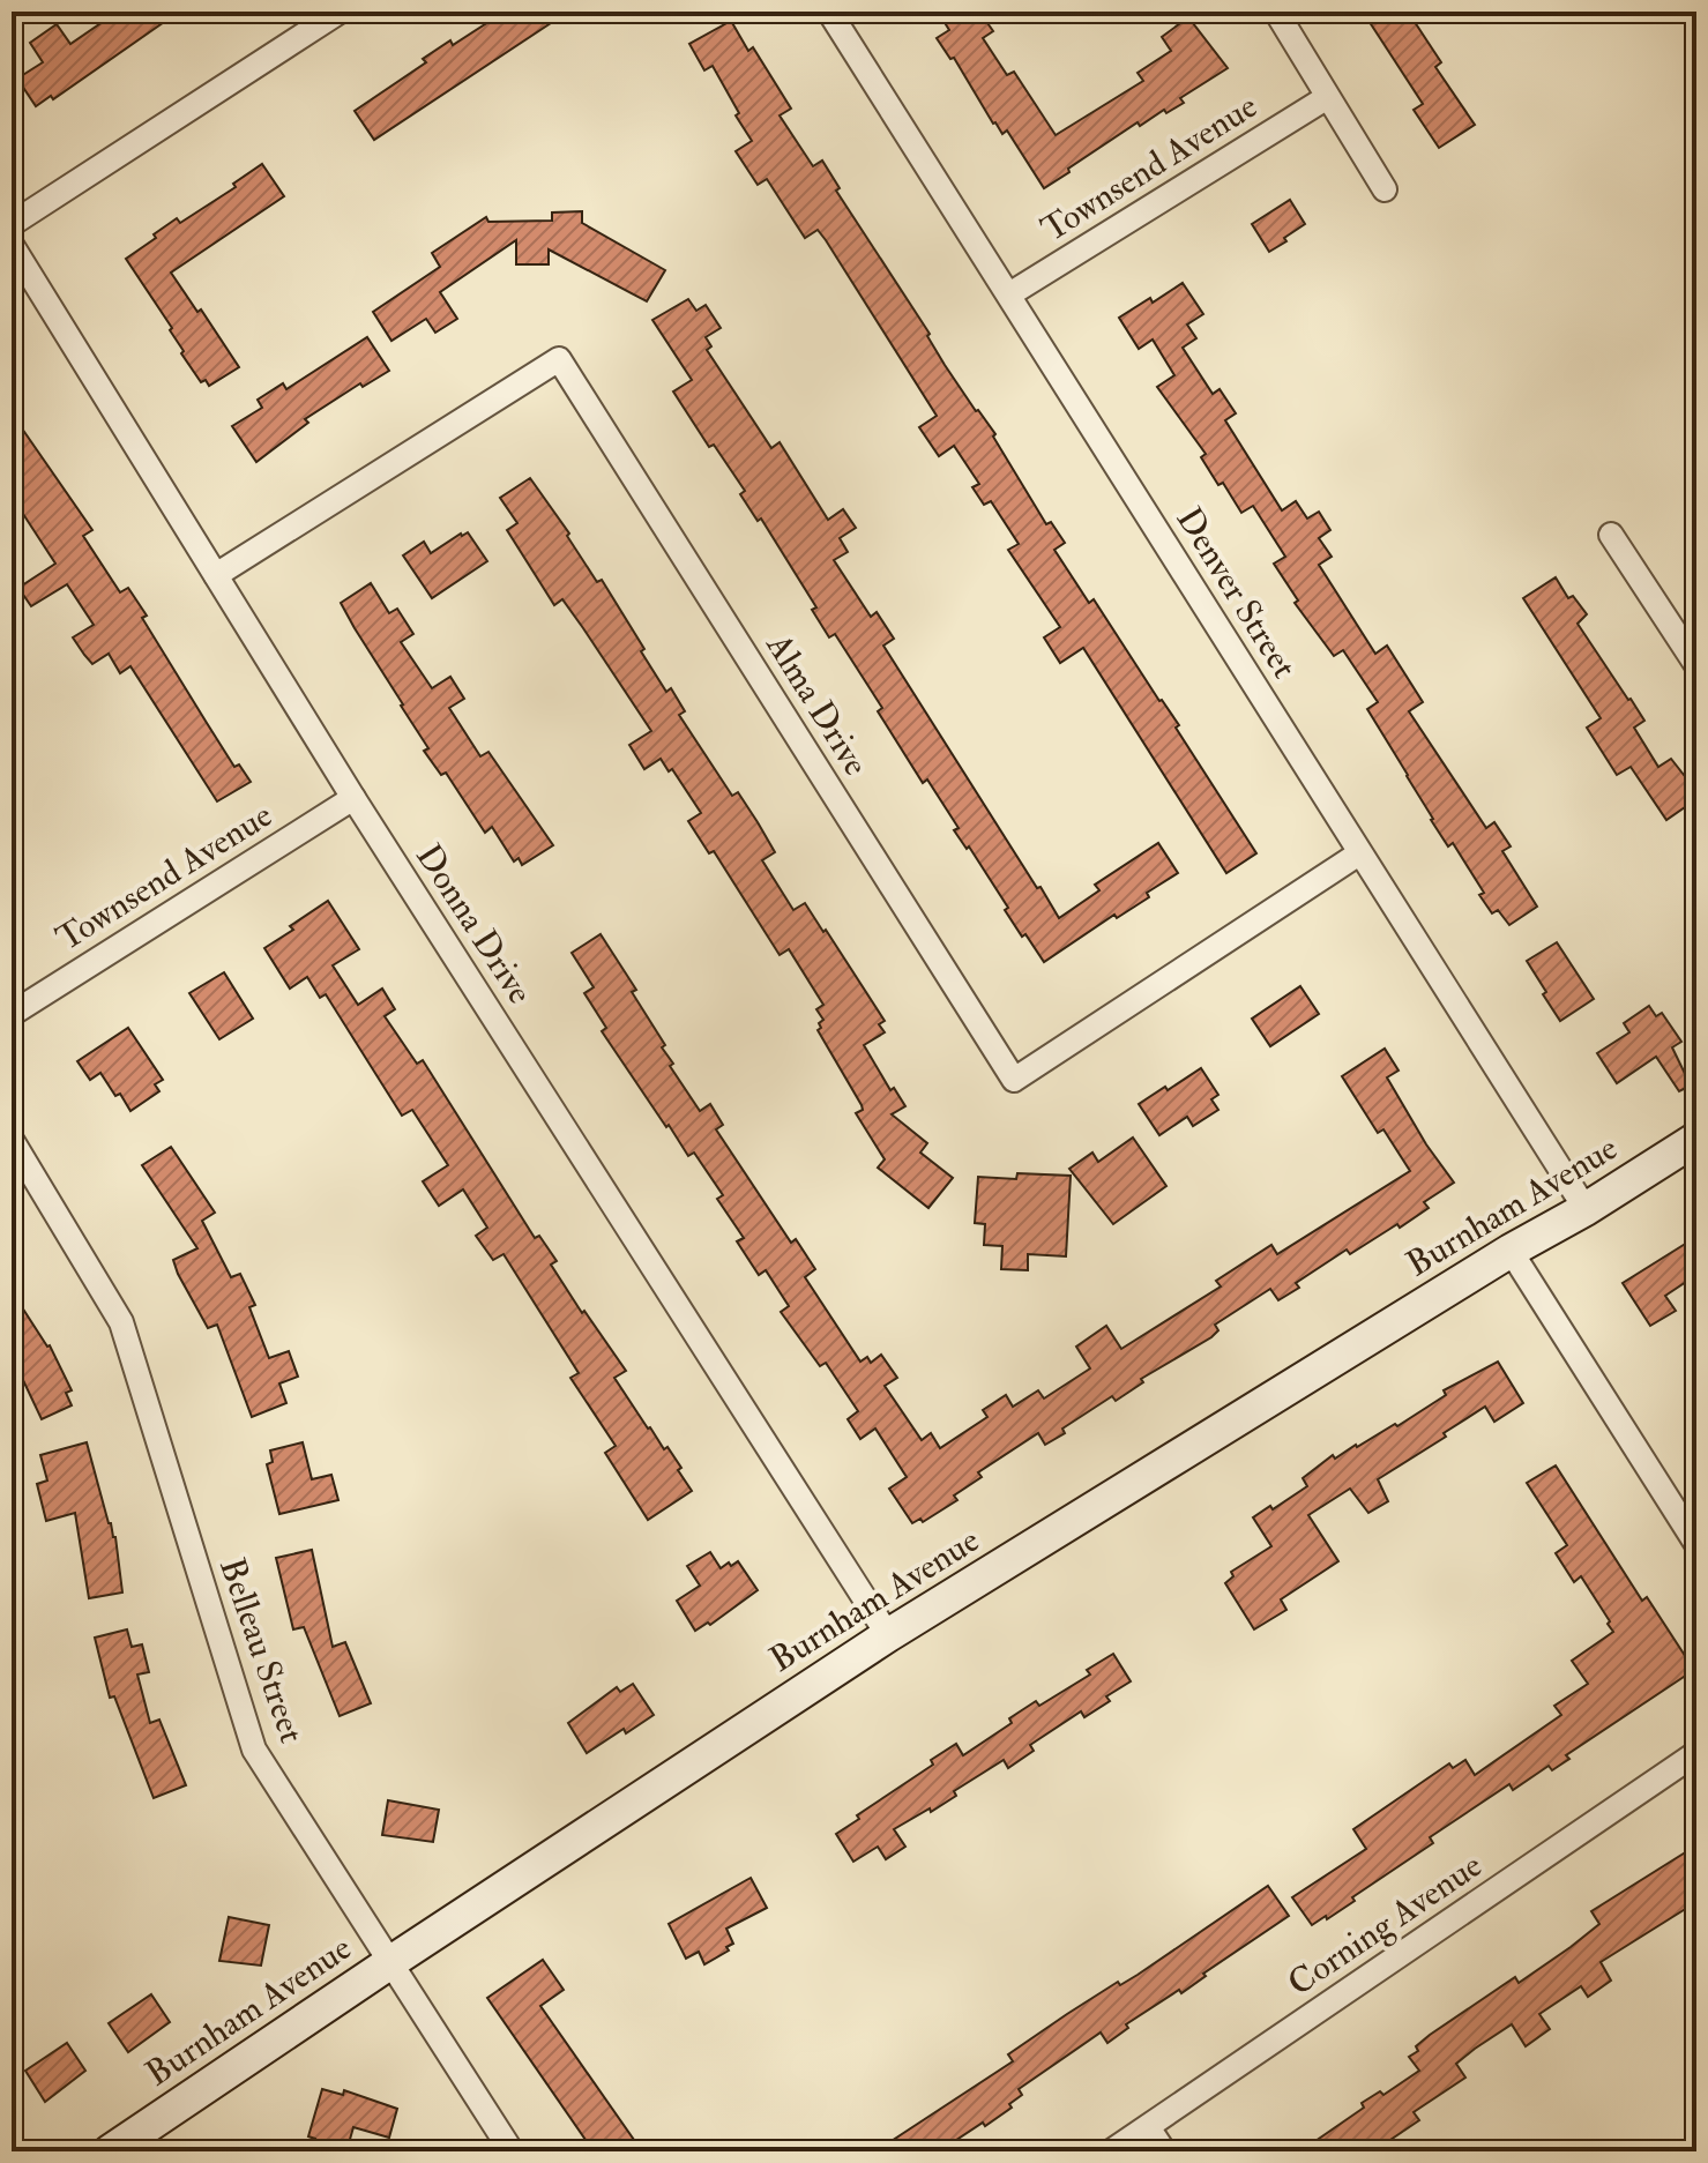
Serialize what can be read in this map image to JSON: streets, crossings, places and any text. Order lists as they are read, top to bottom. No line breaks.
{"streets":{"street":["Townsend Avenue","Denver Street","Alma Drive","Donna Drive","Burnham Avenue","Belleau Street","Corning Avenue"]},"crossings":[["Townsend Avenue","Denver Street"],["Townsend Avenue","Donna Drive"],["Denver Street","Alma Drive"],["Denver Street","Burnham Avenue"],["Alma Drive","Donna Drive"],["Donna Drive","Burnham Avenue"],["Burnham Avenue","Belleau Street"]]}
